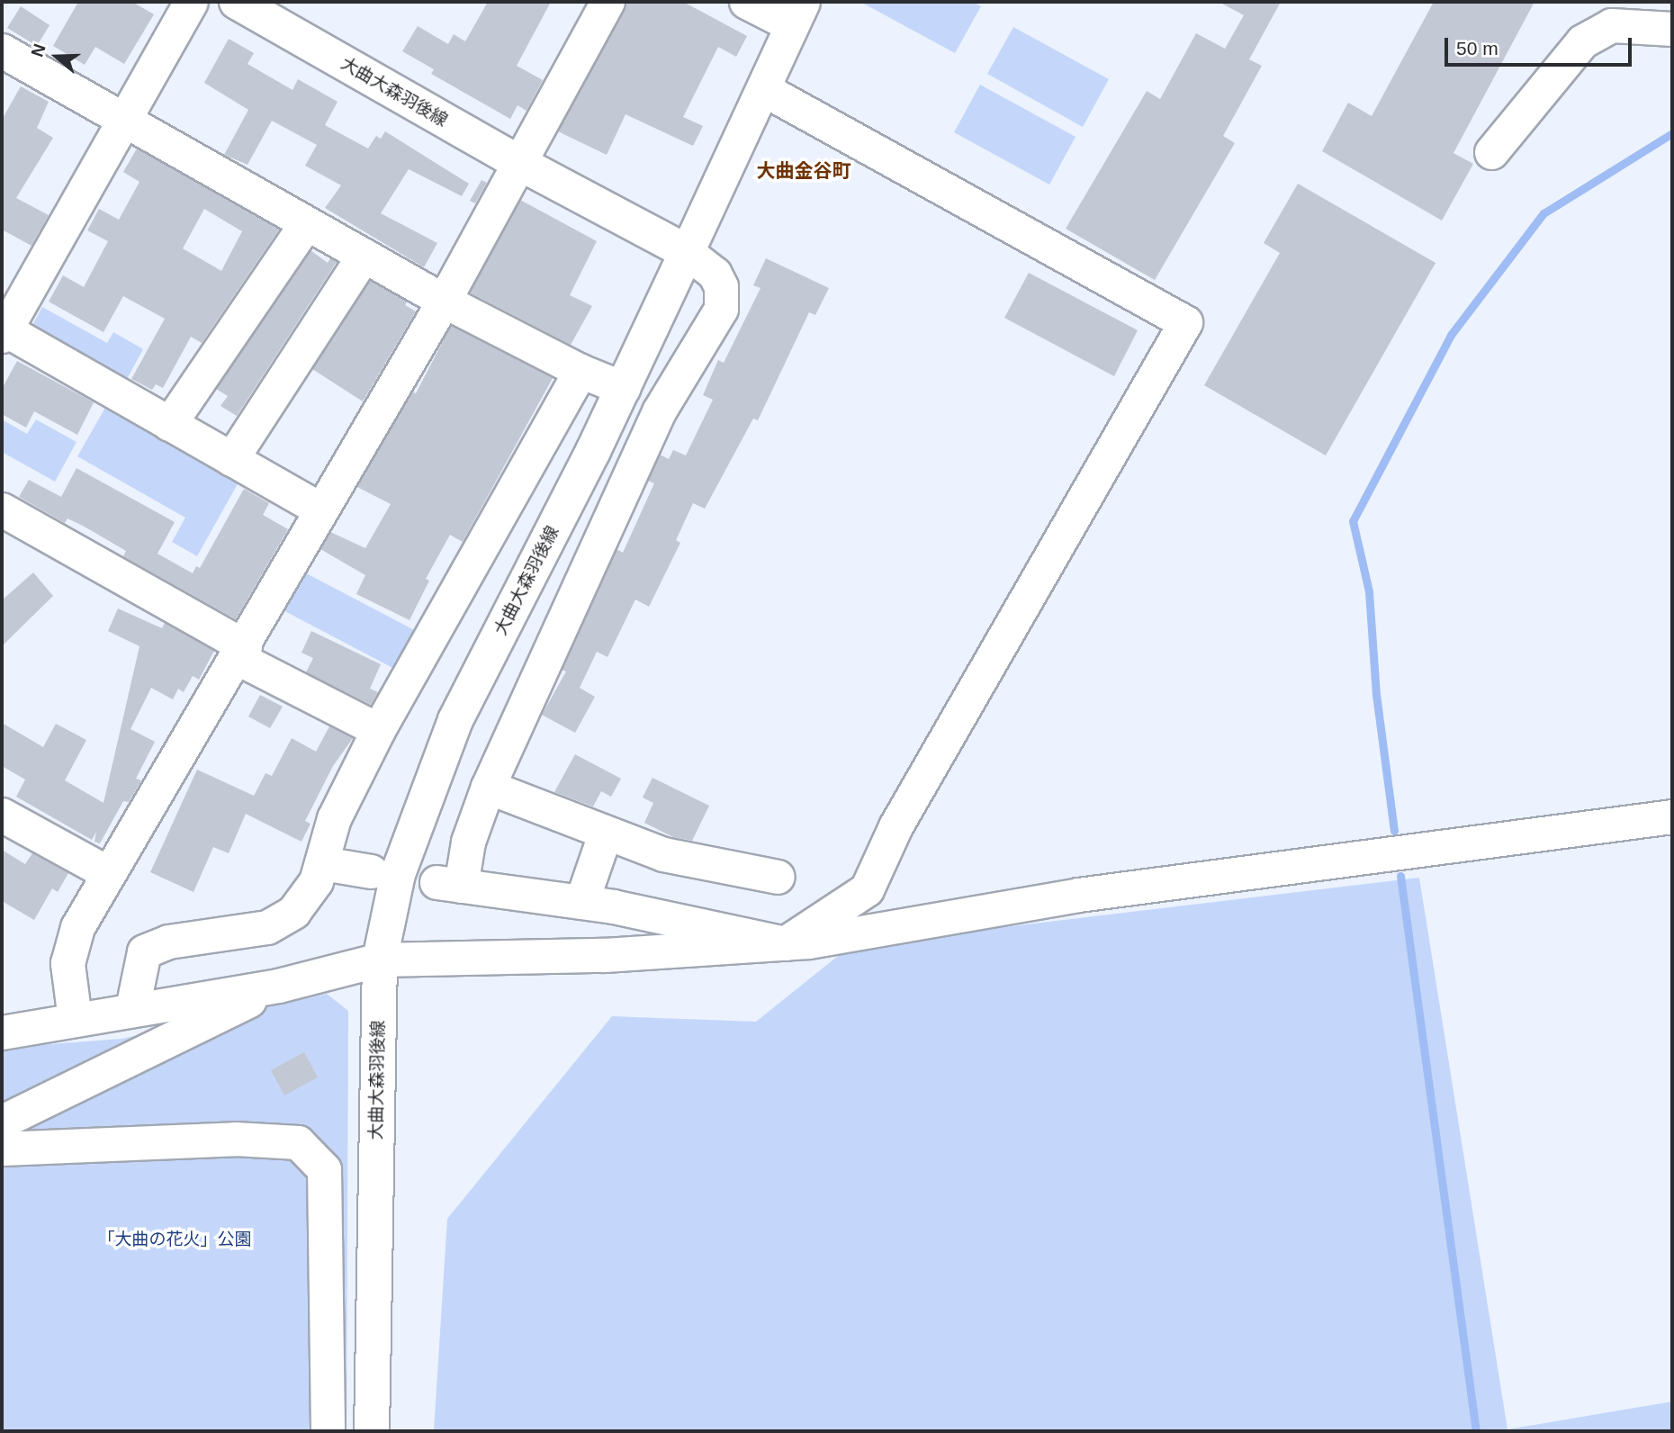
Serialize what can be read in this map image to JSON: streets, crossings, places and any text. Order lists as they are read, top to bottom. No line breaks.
{"streets":{"main road":["大曲大森羽後線"]},"districts":["大曲金谷町"],"parks":["「大曲の花火」公園"],"scale_bar":"50 m","north":"left"}
